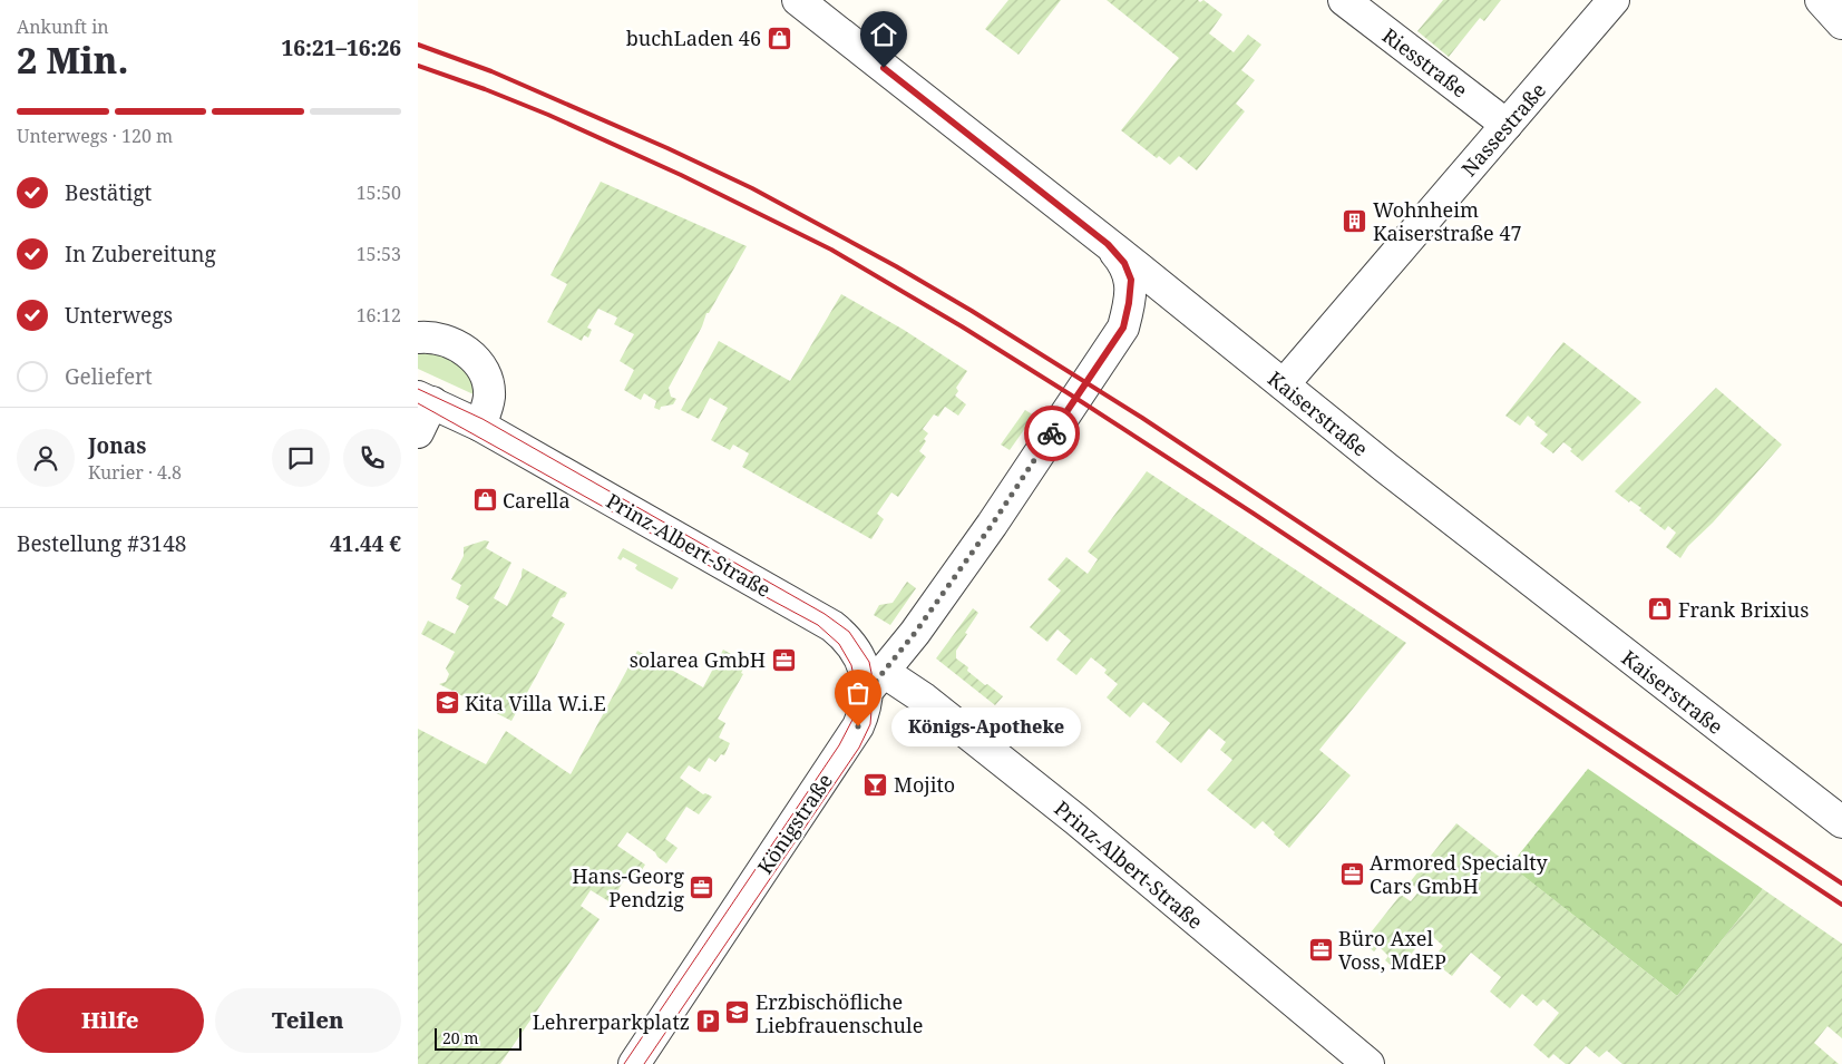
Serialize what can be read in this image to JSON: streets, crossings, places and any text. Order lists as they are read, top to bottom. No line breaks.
{"streets":{"street":["Riesstraße","Nassestraße","Kaiserstraße","Prinz-Albert-Straße","Königstraße"]},"crossings":[["Riesstraße","Nassestraße"],["Nassestraße","Kaiserstraße"],["Kaiserstraße","Königstraße"],["Prinz-Albert-Straße","Königstraße"]],"places":{"shop":["buchLaden 46","Carella","Frank Brixius"],"building":["Wohnheim Kaiserstraße 47"],"office":["solarea GmbH","Armored Specialty Cars GmbH","Hans-Georg Pendzig","Büro Axel Voss, MdEP"],"school or university":["Kita Villa W.i.E","Erzbischöfliche Liebfrauenschule"],"other":["Königs-Apotheke"],"bar":["Mojito"],"parking":["Lehrerparkplatz"]},"scale_bar":"20 m","page":{"heading":["2 Min.","Ankunft in","16:21–16:26"],"panel":["Jonas","Kurier · 4.8","Bestellung #3148","41.44 €"],"bar":"Unterwegs · 120 m","list":[["Bestätigt","15:50"],["In Zubereitung","15:53"],["Unterwegs","16:12"],"Geliefert"],"bubble":"Königs-Apotheke","buttons":["Hilfe","Teilen"],"scale":"20 m"}}
